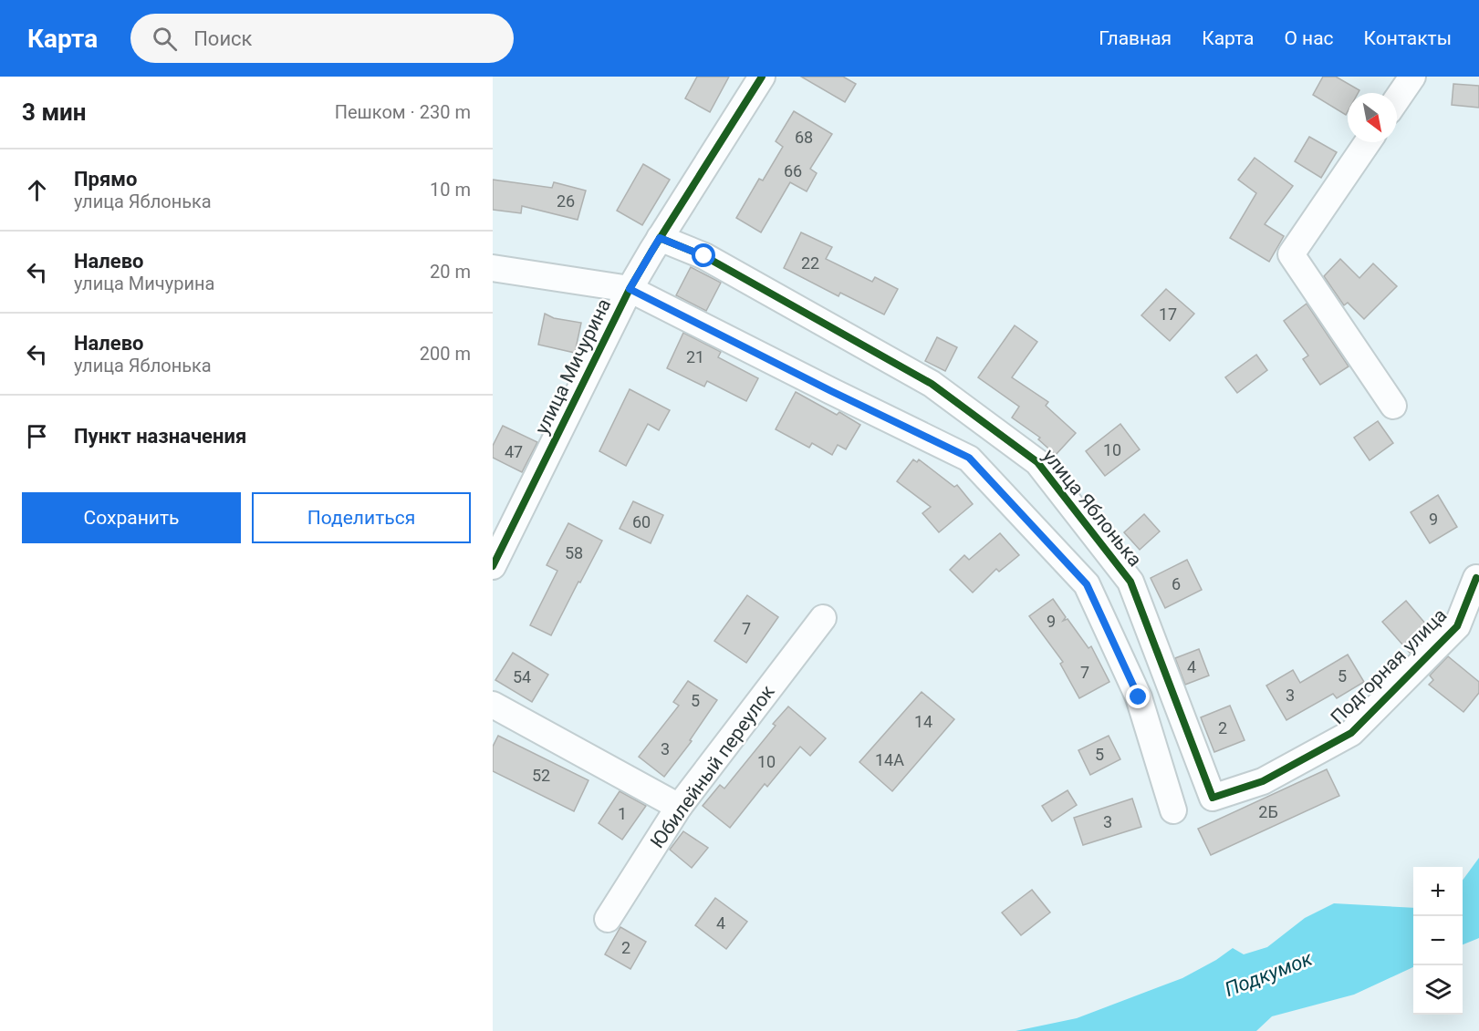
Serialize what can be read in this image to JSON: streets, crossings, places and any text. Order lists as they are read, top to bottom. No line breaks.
{"streets":{"street":["улица Мичурина","улица Яблонька","Подгорная улица","Юбилейный переулок"]},"crossings":[["улица Мичурина","улица Яблонька"],["улица Яблонька","Подгорная улица"]],"water":["Подкумок"],"house_numbers":["68","66","26","22","17","21","10","47","9","60","58","6","9","7","4","7","5","54","3","5","14","2","3","5","14А","10","52","2Б","1","3","4","2"],"north":"bottom right","page":{"header":"Карта","search":"Поиск","nav":["Главная","Карта","О нас","Контакты"],"heading":["3 мин","Пешком · 230 m"],"list":[["Прямо","улица Яблонька","10 m"],["Налево","улица Мичурина","20 m"],["Налево","улица Яблонька","200 m"],"Пункт назначения"],"buttons":["Сохранить","Поделиться"],"map_buttons":["+","−"]}}
